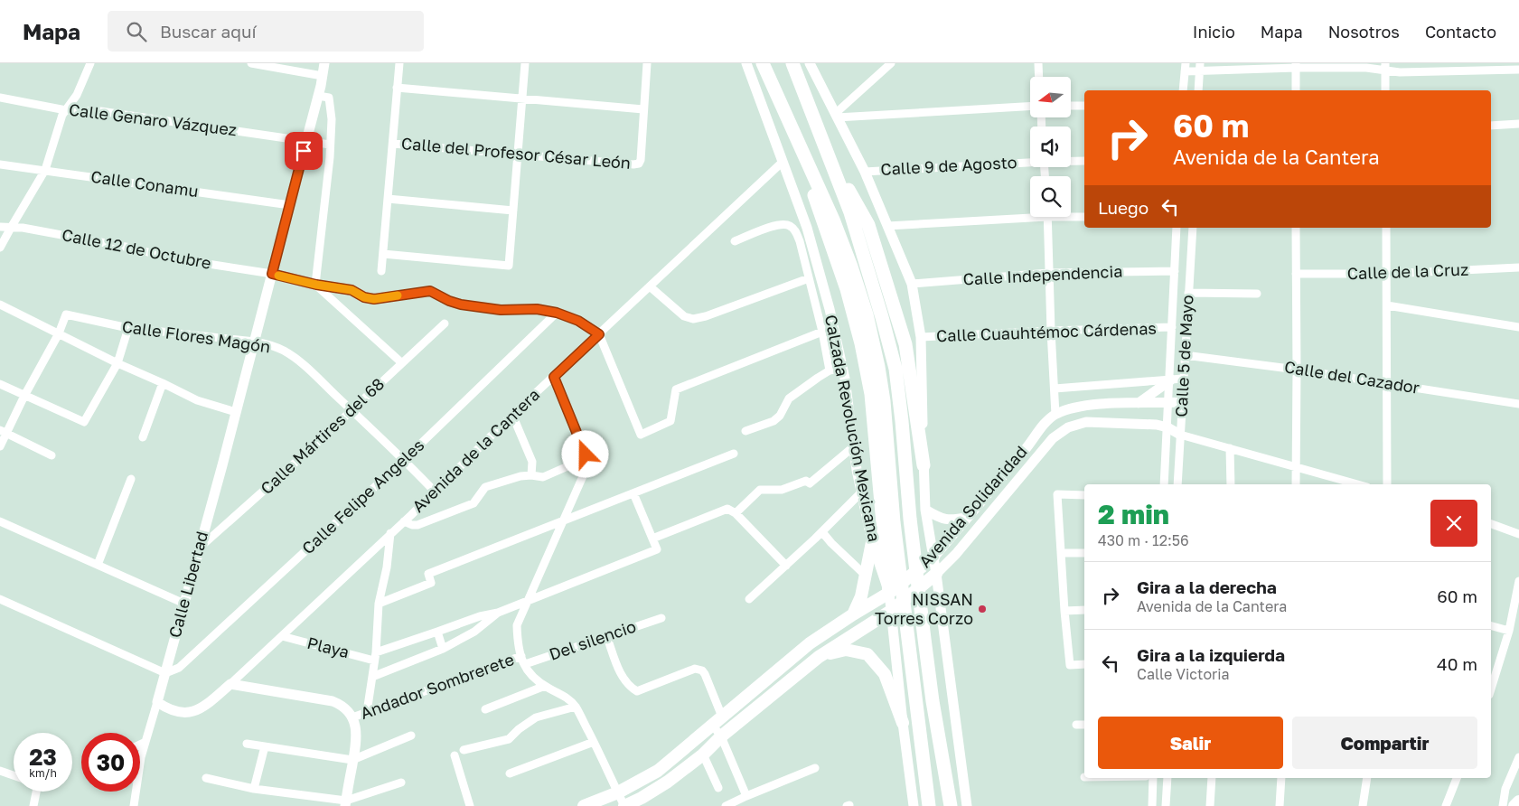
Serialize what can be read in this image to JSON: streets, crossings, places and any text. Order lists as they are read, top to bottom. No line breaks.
{"streets":{"main road":["Calzada Revolución Mexicana","Avenida Solidaridad"],"street":["Calle Genaro Vázquez","Calle del Profesor César León","Calle 9 de Agosto","Calle Conamu","Calle 12 de Octubre","Calle de la Cruz","Calle Independencia","Calle Cuauhtémoc Cárdenas","Calle Flores Magón","Calle 5 de Mayo","Calle del Cazador","Calle Mártires del 68","Avenida de la Cantera","Calle Felipe Angeles","Calle Libertad","Del silencio","Playa","Andador Sombrerete"]},"crossings":[["Calle Genaro Vázquez","Calle Libertad"],["Calle Conamu","Calle Libertad"],["Calle 12 de Octubre","Avenida de la Cantera"],["Calle 12 de Octubre","Calle Felipe Angeles"],["Calle 12 de Octubre","Calle Libertad"],["Calle Independencia","Calle 5 de Mayo"],["Calle Cuauhtémoc Cárdenas","Calle 5 de Mayo"],["Calle Flores Magón","Calle Mártires del 68"],["Calle Flores Magón","Avenida de la Cantera"],["Calle Flores Magón","Calle Felipe Angeles"],["Calle Flores Magón","Calle Libertad"],["Calle 5 de Mayo","Calle del Cazador"],["Calle 5 de Mayo","Avenida Solidaridad"],["Calzada Revolución Mexicana","Avenida de la Cantera"],["Calzada Revolución Mexicana","Avenida Solidaridad"],["Calle Mártires del 68","Calle Libertad"],["Avenida de la Cantera","Playa"],["Calle Felipe Angeles","Calle Libertad"]],"places":["NISSAN Torres Corzo"],"north":"left","page":{"header":"Mapa","search":"Buscar aquí","nav":["Inicio","Mapa","Nosotros","Contacto"],"turn":["60 m","Avenida de la Cantera"],"then":"Luego","heading":["2 min","430 m · 12:56"],"list":[{"name":"Gira a la derecha","note":"Avenida de la Cantera","value":"60 m"},{"name":"Gira a la izquierda","note":"Calle Victoria","value":"40 m"}],"buttons":["Salir","Compartir"],"speed":"23 km/h","limit":"30"}}
